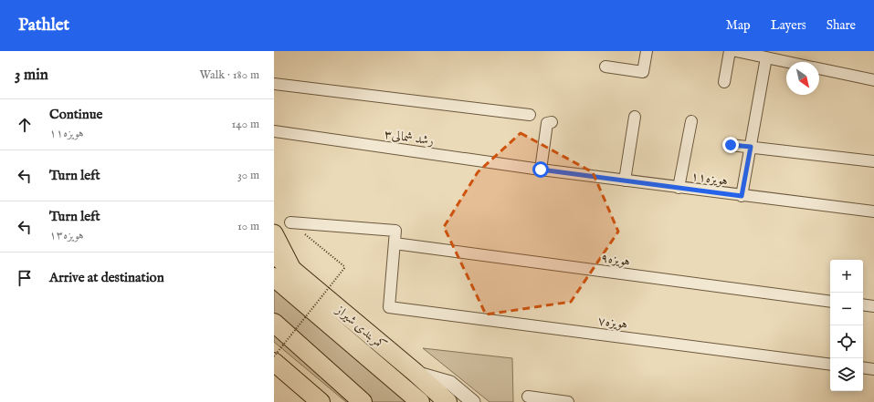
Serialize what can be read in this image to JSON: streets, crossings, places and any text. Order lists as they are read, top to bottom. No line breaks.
{"streets":{"highway":["کمربندی شیراز"],"street":["رشد شمالی۳","هویزه۱۱","هویزه۹","هویزه۷"]},"crossings":[["رشد شمالی۳","هویزه۱۱"],["هویزه۹","هویزه۷"]],"north":"bottom right","page":{"header":"Pathlet","nav":["Map","Layers","Share"],"heading":["3 min","Walk · 180 m"],"list":[["Continue","هویزه۱۱","140 m"],["Turn left","30 m"],["Turn left","هویزه۱۳","10 m"],"Arrive at destination"],"map_buttons":["+","−"]}}
